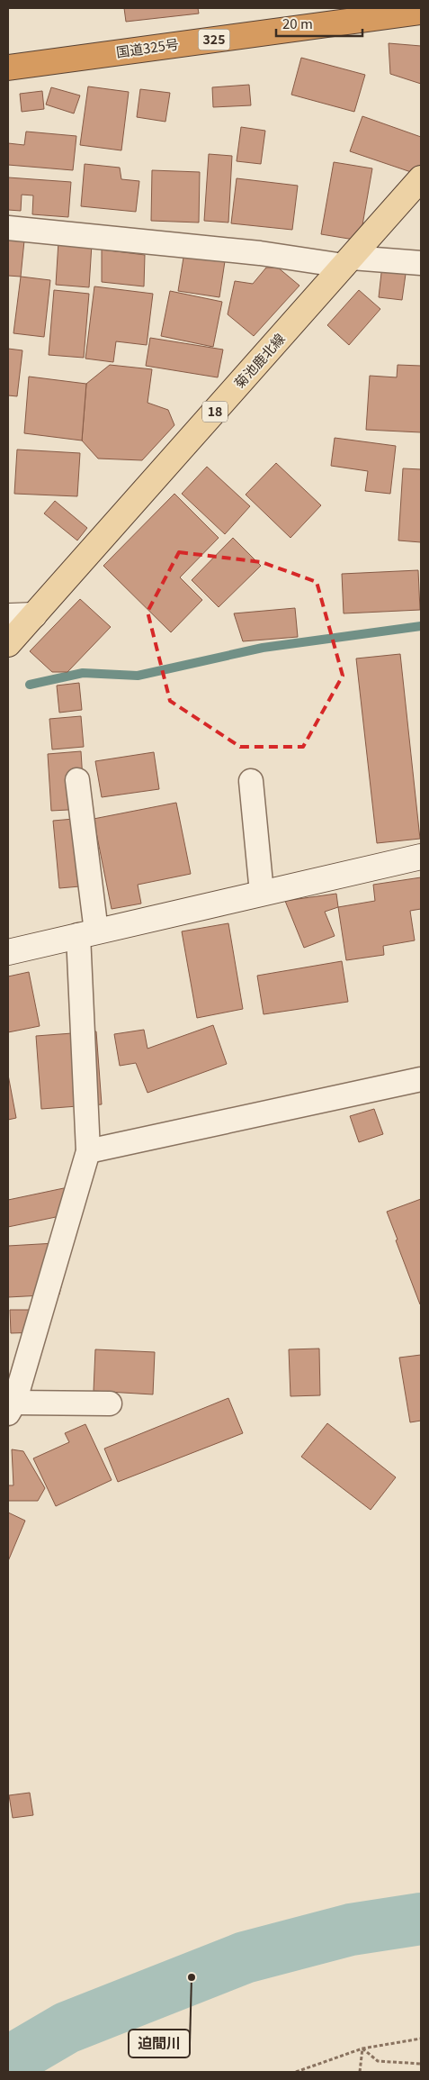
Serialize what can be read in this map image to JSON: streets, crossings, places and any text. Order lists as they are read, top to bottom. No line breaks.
{"streets":{"highway":["325","国道325号"],"main road":["菊池鹿北線","18"]},"places":["迫間川"],"scale_bar":"20 m"}
